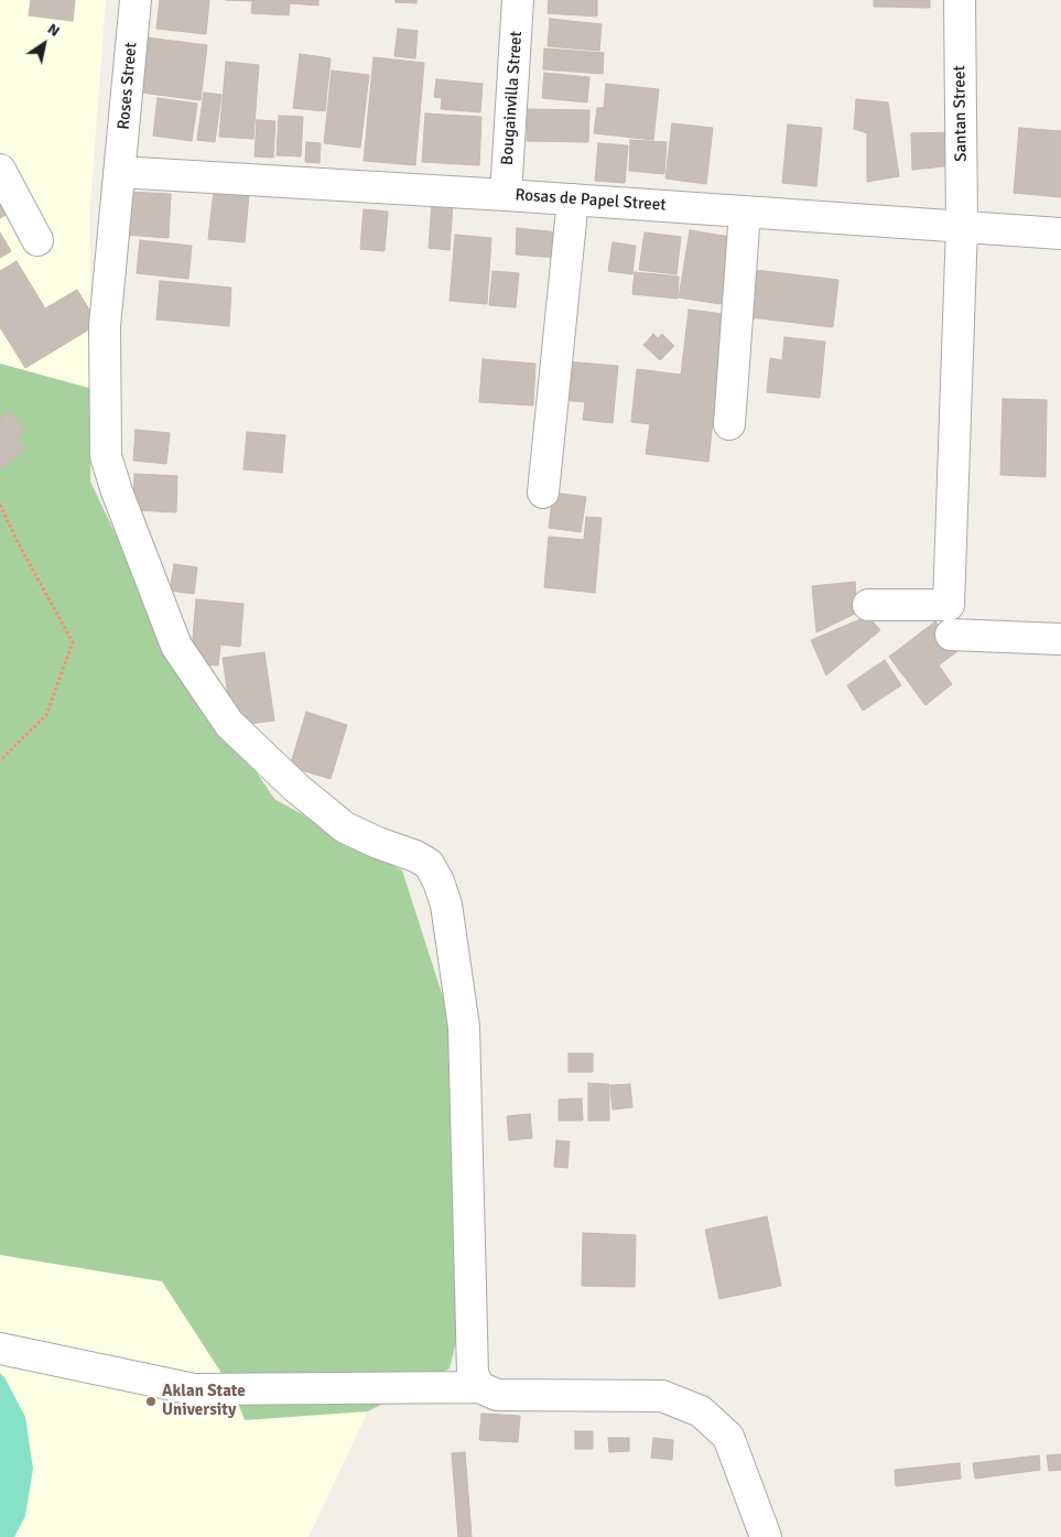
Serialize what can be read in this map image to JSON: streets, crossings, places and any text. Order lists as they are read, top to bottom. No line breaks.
{"streets":{"street":["Roses Street","Bougainvilla Street","Santan Street","Rosas de Papel Street"]},"crossings":[["Roses Street","Rosas de Papel Street"],["Bougainvilla Street","Rosas de Papel Street"],["Santan Street","Rosas de Papel Street"]],"places":["Aklan State University"],"north":"top right"}
